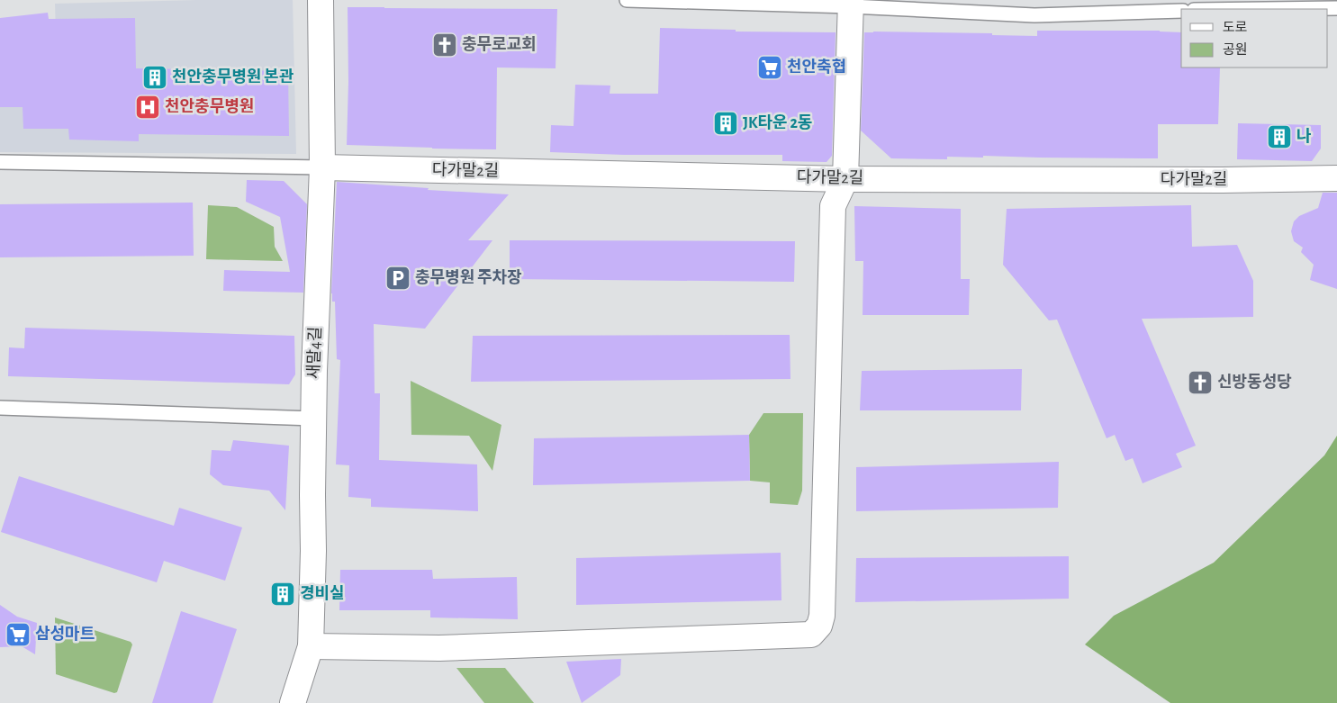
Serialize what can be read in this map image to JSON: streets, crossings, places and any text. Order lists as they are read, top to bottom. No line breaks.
{"streets":{"street":["다가말2길","새말4길"]},"crossings":[["다가말2길","새말4길"]],"places":{"church":["충무로교회","신방동성당"],"supermarket":["천안축협","삼성마트"],"building":["천안충무병원 본관","JK타운 2동","나","경비실"],"hospital":["천안충무병원"],"parking":["충무병원 주차장"]},"legend":["도로","공원"]}
